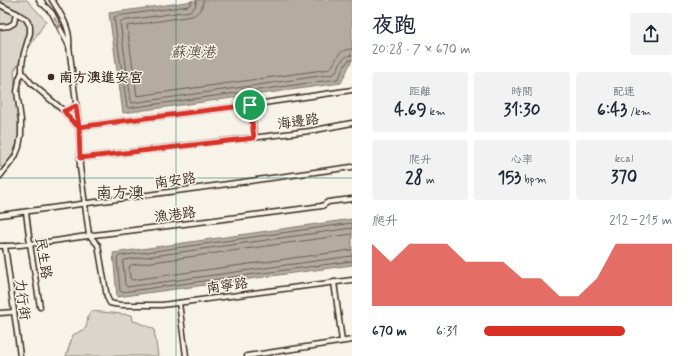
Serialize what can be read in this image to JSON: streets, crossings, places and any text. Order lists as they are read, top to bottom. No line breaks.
{"streets":{"street":["海邊路","南安路","漁港路","民生路","南寧路","力行街"]},"crossings":[["南安路","民生路"],["漁港路","民生路"],["漁港路","南寧路"],["漁港路","力行街"]],"districts":["南方澳"],"water":["蘇澳港"],"places":["南方澳進安宮"],"page":{"heading":["夜跑","20:28 · 7 × 670 m"],"stats":[["距離","4.69 km"],["時間","31:30"],["配速","6:43 /km"],["爬升","28 m"],["心率","153 bpm"],["kcal","370"]],"chart":["爬升","212–215 m"],"list":[{"name":"670 m","note":"6:31"}]}}
